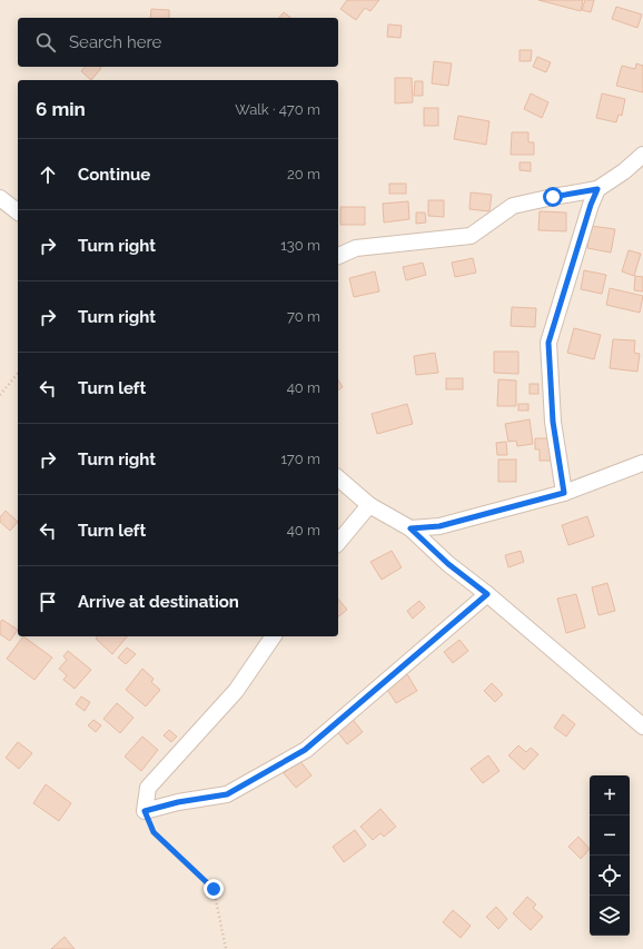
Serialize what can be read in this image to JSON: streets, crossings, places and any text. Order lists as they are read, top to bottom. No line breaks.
{"page":{"search":"Search here","heading":["6 min","Walk · 470 m"],"list":[["Continue","20 m"],["Turn right","130 m"],["Turn right","70 m"],["Turn left","40 m"],["Turn right","170 m"],["Turn left","40 m"],"Arrive at destination"],"map_buttons":["+","−"]}}
